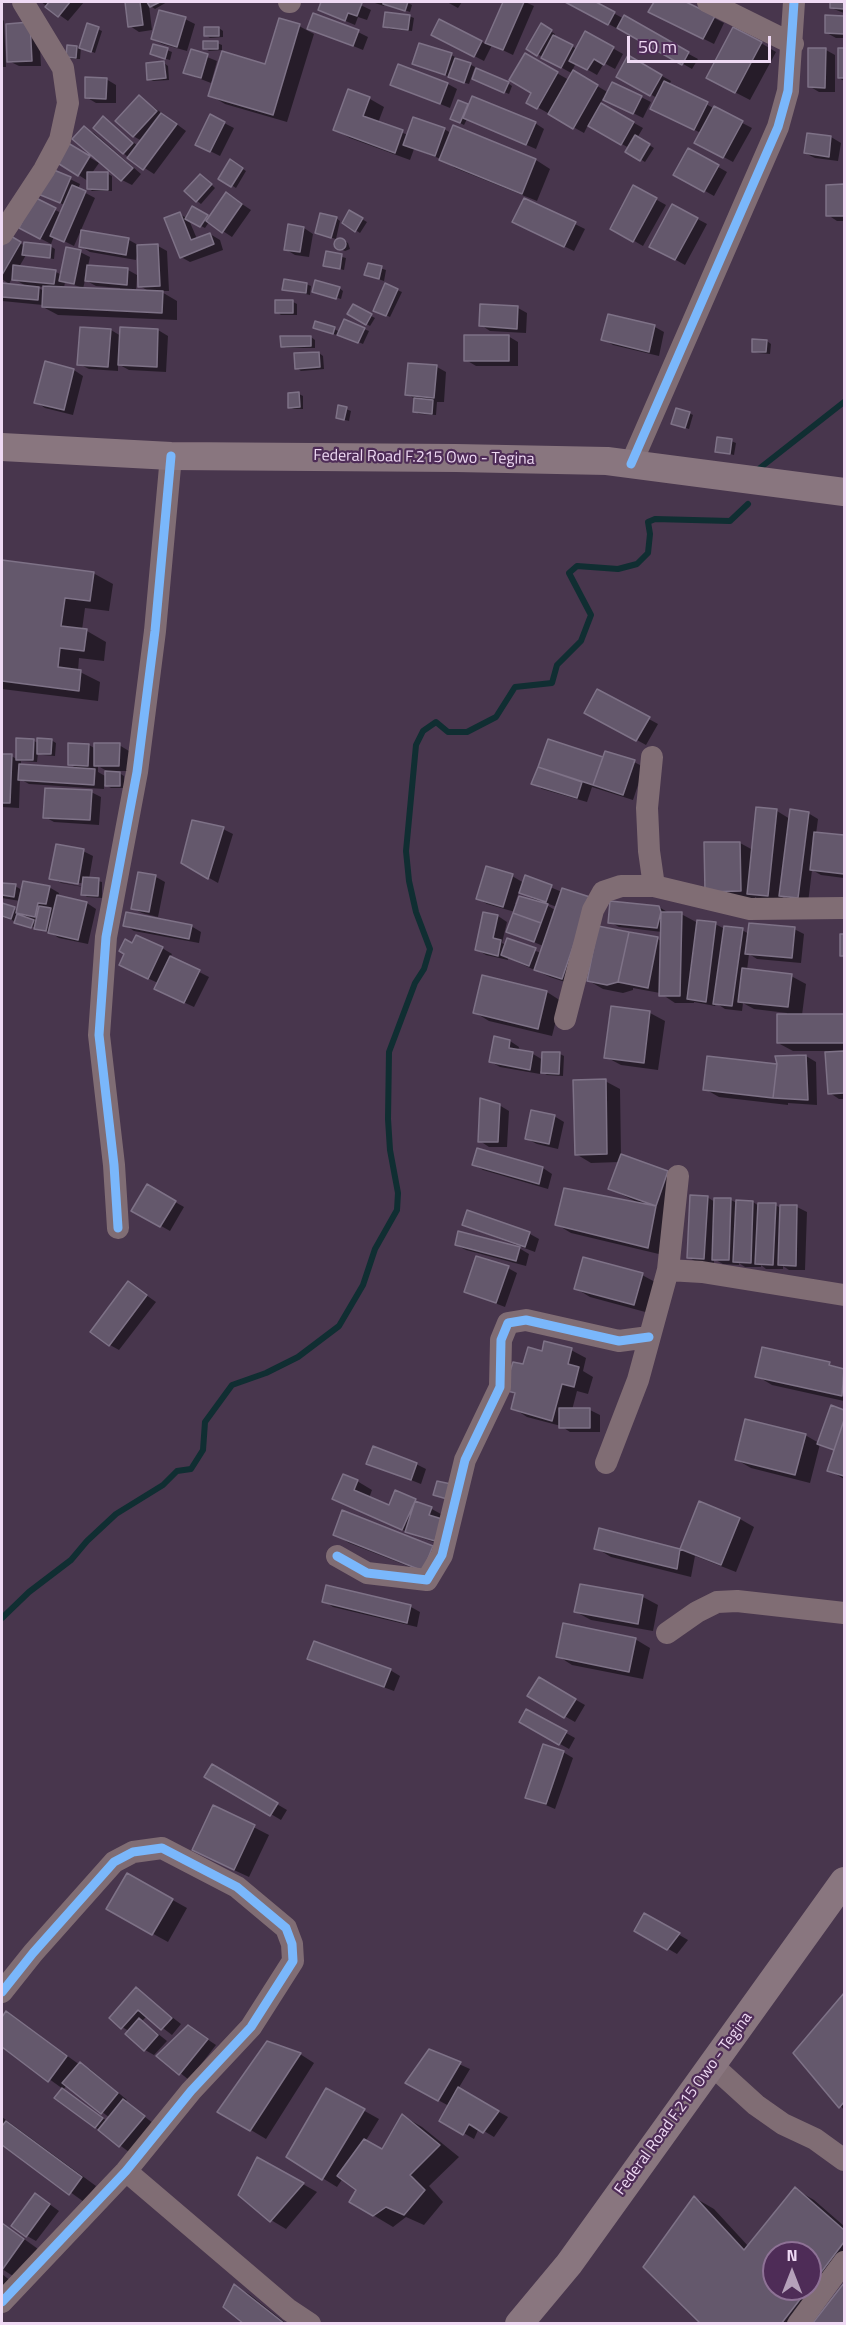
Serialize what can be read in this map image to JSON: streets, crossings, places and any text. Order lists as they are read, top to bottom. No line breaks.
{"streets":{"main road":["Federal Road F.215 Owo - Tegina"]},"scale_bar":"50 m","north":"top"}
